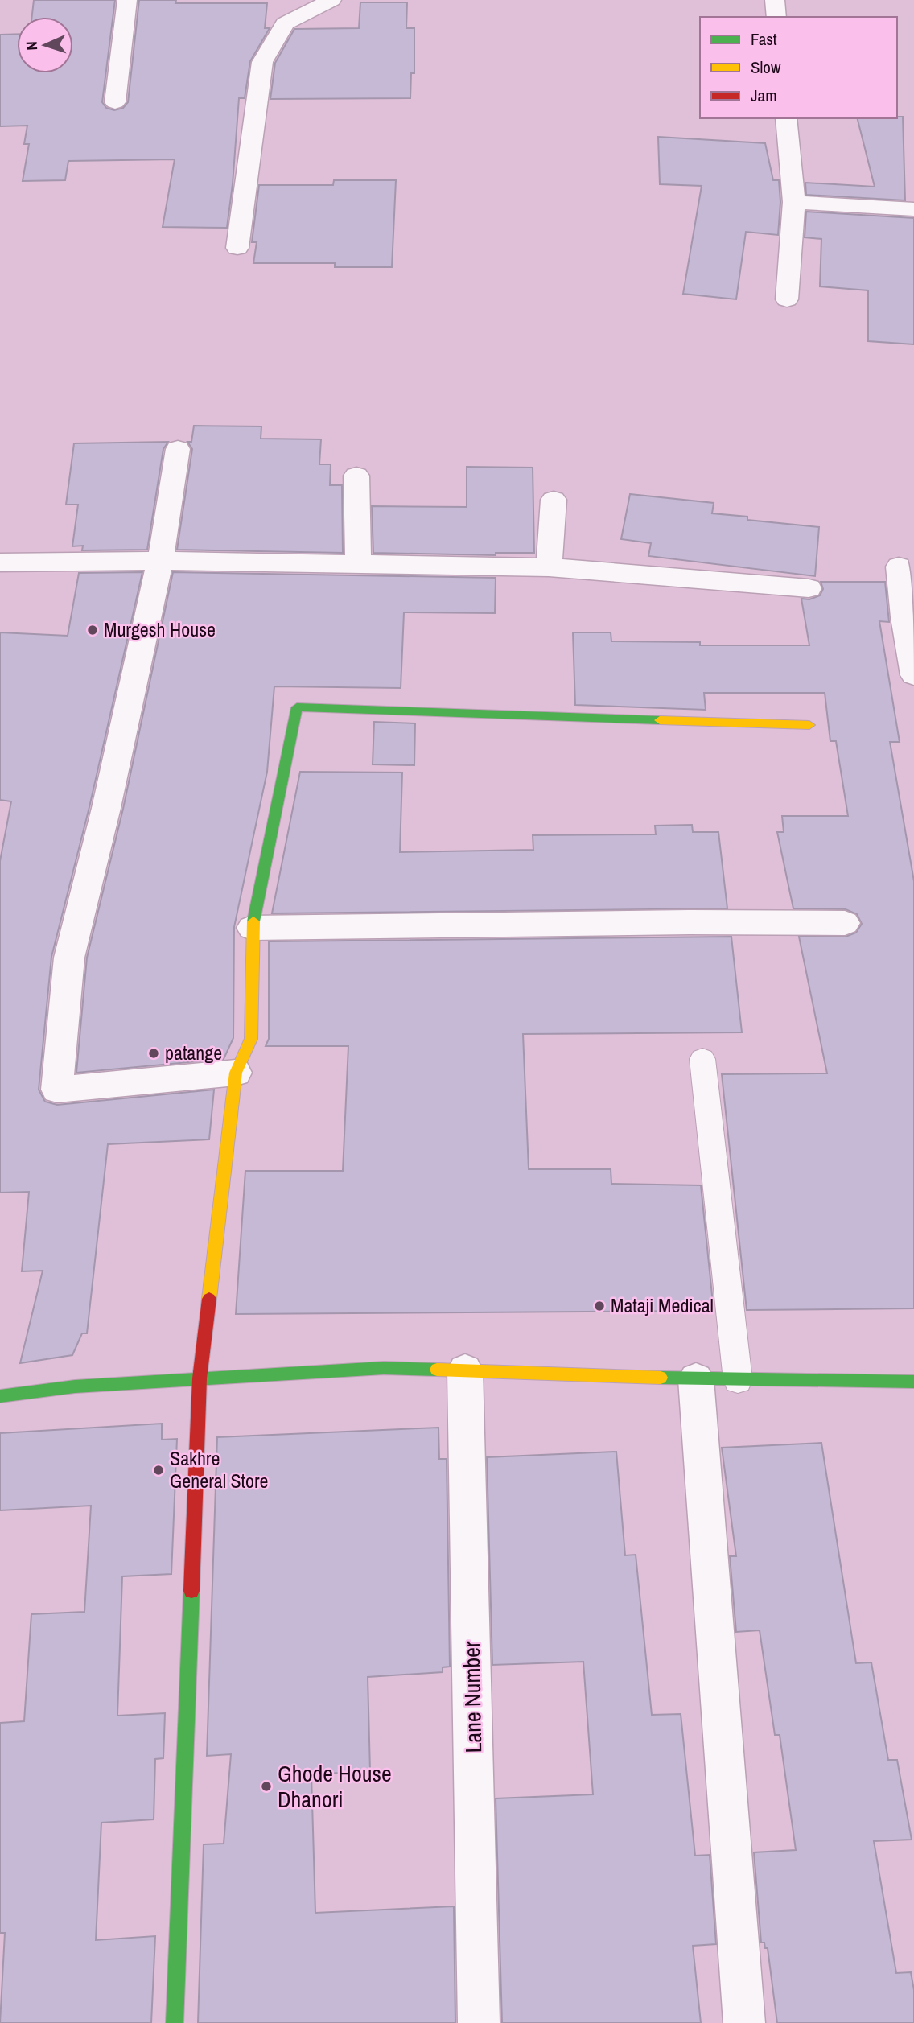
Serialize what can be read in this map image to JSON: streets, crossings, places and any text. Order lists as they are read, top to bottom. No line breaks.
{"streets":{"street":["Lane Number"]},"places":["Murgesh House","patange","Mataji Medical","Sakhre General Store","Ghode House Dhanori"],"legend":["Fast","Slow","Jam"],"north":"left"}
